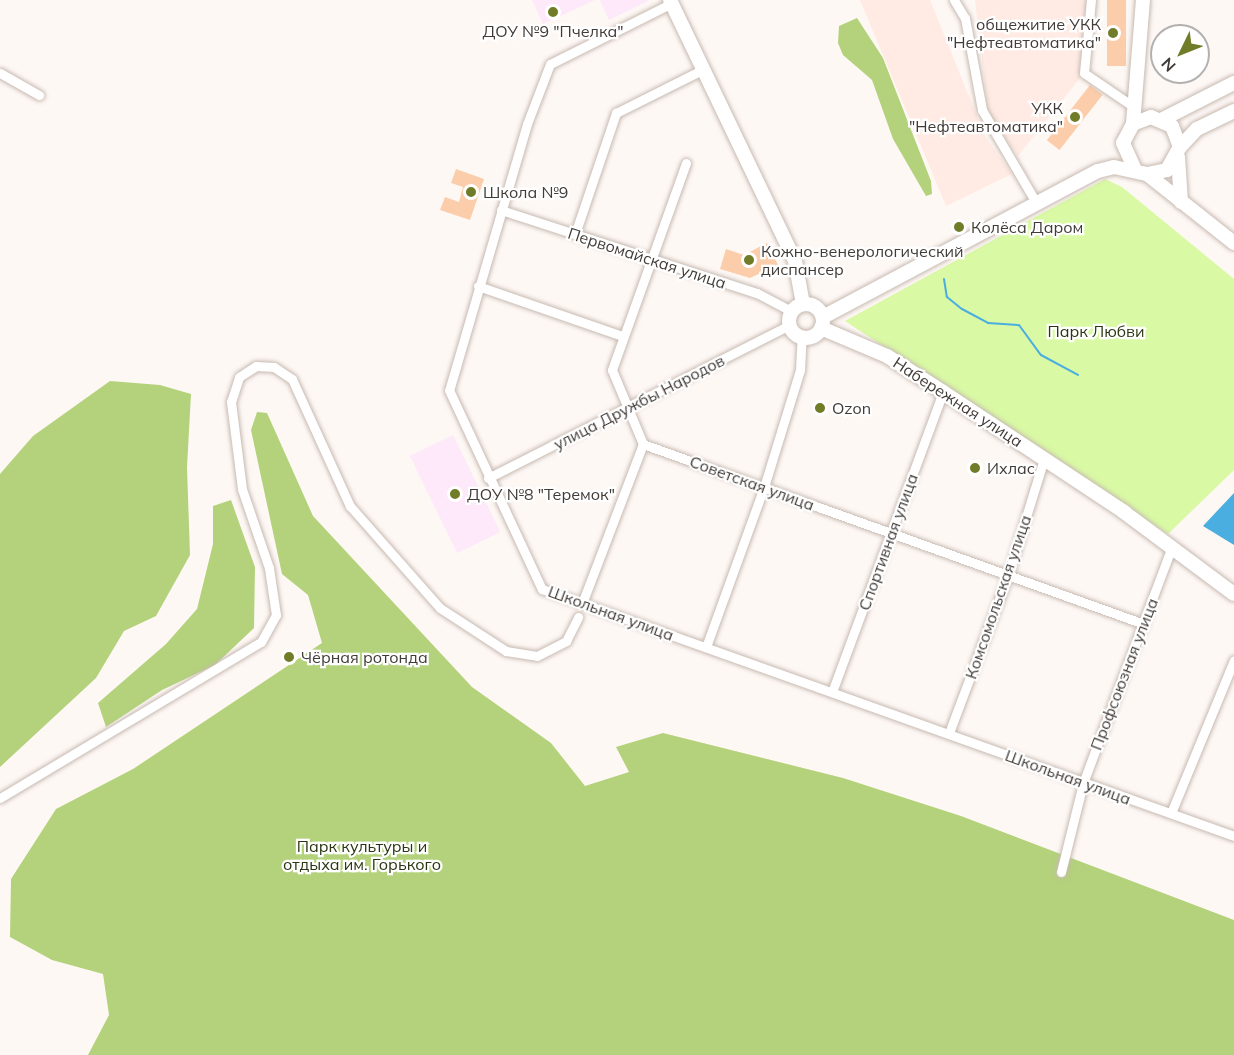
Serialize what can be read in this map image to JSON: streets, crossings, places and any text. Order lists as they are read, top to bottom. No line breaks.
{"streets":{"main road":["Набережная улица"],"street":["Первомайская улица","улица Дружбы Народов","Советская улица","Спортивная улица","Комсомольская улица","Школьная улица","Профсоюзная улица"]},"crossings":[["Первомайская улица","улица Дружбы Народов"],["Первомайская улица","Набережная улица"],["Первомайская улица","Школьная улица"],["улица Дружбы Народов","Набережная улица"],["улица Дружбы Народов","Школьная улица"],["Набережная улица","Спортивная улица"],["Набережная улица","Комсомольская улица"],["Набережная улица","Профсоюзная улица"],["Советская улица","Спортивная улица"],["Советская улица","Комсомольская улица"],["Советская улица","Профсоюзная улица"],["Спортивная улица","Школьная улица"],["Комсомольская улица","Школьная улица"],["Школьная улица","Профсоюзная улица"]],"parks":["Парк Любви","Парк культуры и отдыха им. Горького"],"places":["ДОУ №9 \"Пчелка\"","общежитие УКК \"Нефтеавтоматика\"","УКК \"Нефтеавтоматика\"","Школа №9","Колёса Даром","Кожно-венерологический диспансер","Ozon","Ихлас","ДОУ №8 \"Теремок\"","Чёрная ротонда"],"north":"bottom left"}
